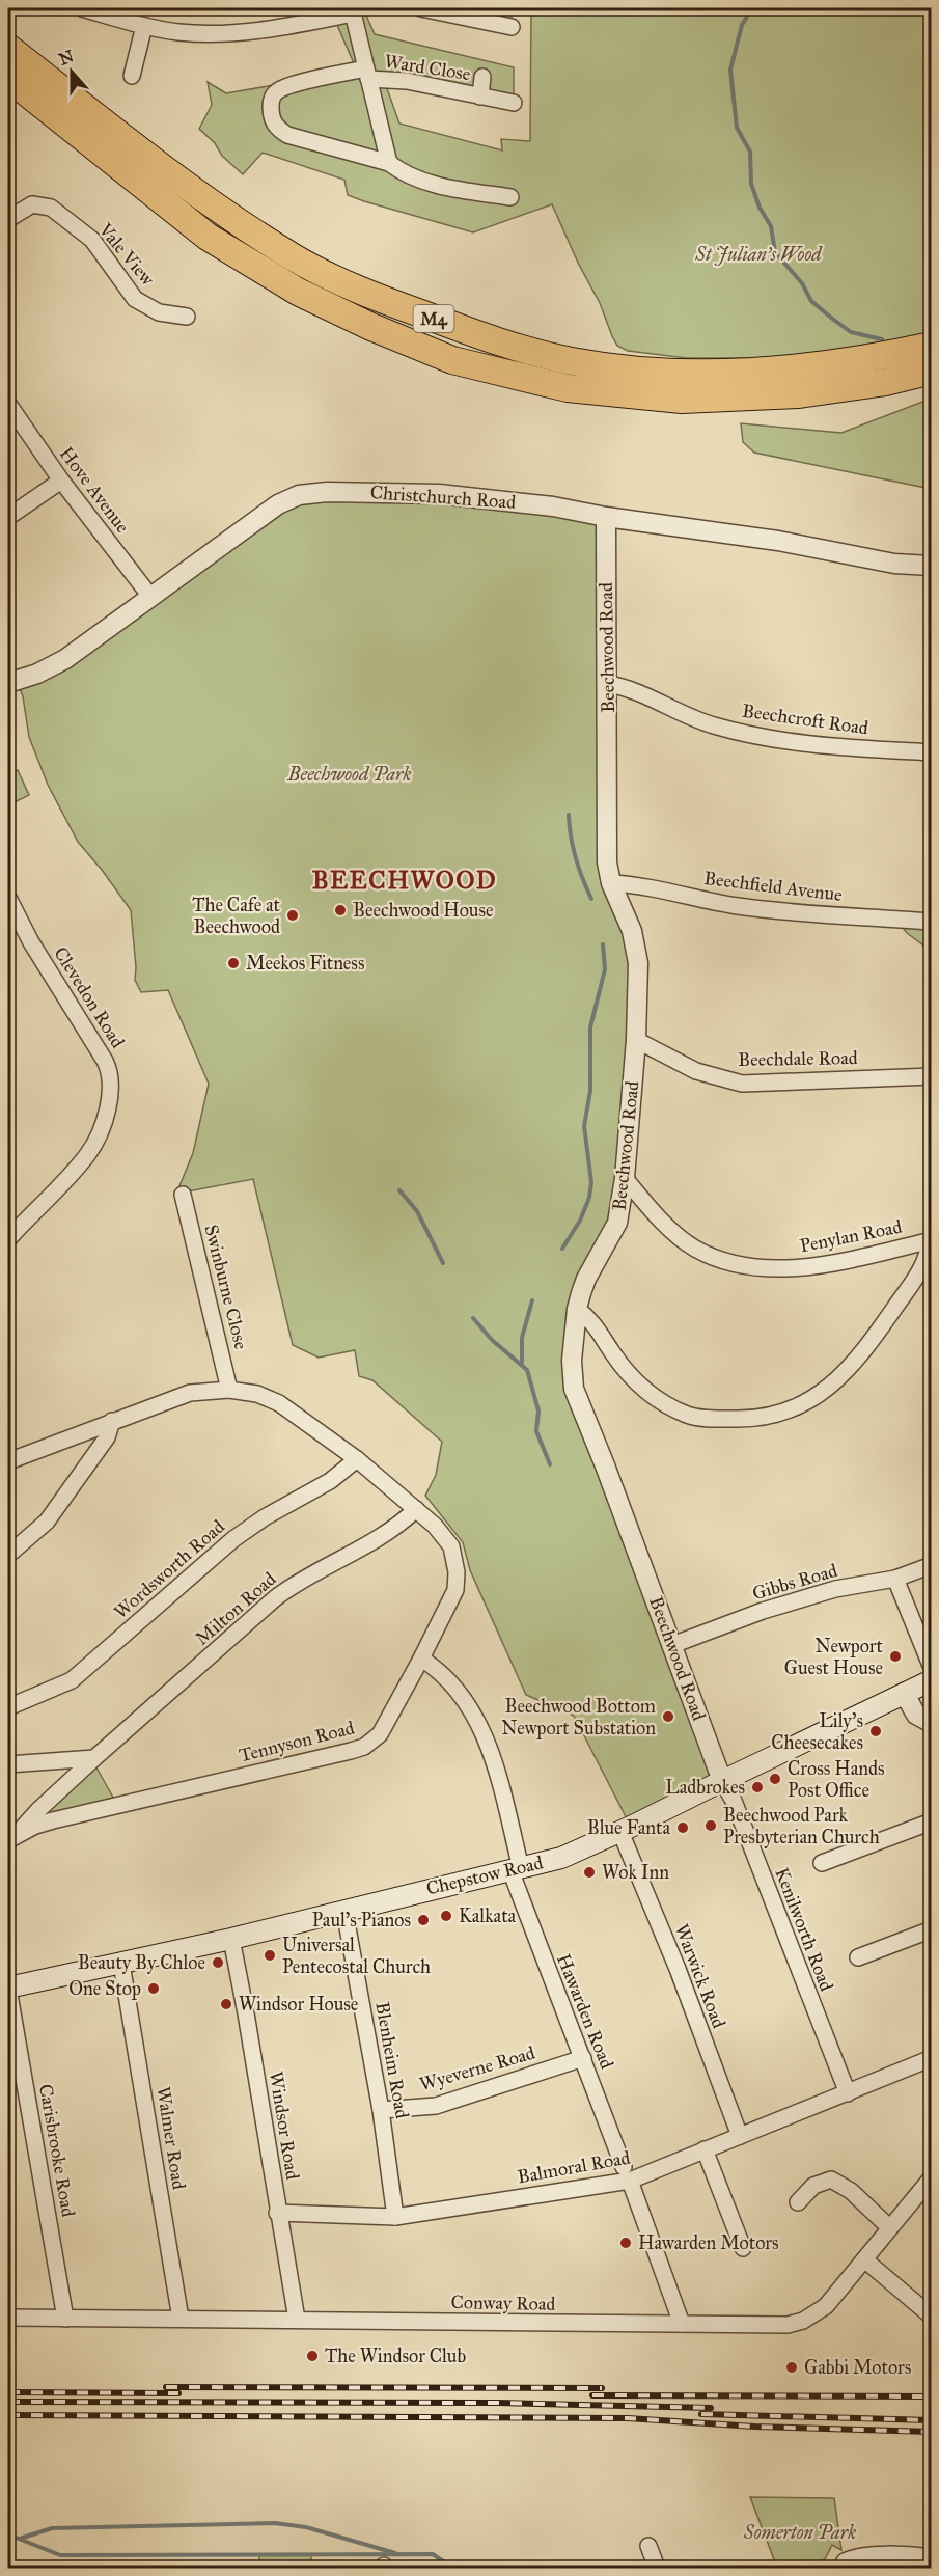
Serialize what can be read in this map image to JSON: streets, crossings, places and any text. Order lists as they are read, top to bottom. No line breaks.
{"streets":{"highway":["M4"],"main road":["Chepstow Road"],"street":["Ward Close","Vale View","Hove Avenue","Christchurch Road","Beechwood Road","Beechcroft Road","Beechfield Avenue","Clevedon Road","Beechdale Road","Penylan Road","Swinburne Close","Wordsworth Road","Gibbs Road","Milton Road","Tennyson Road","Kenilworth Road","Warwick Road","Hawarden Road","Blenheim Road","Wyeverne Road","Windsor Road","Walmer Road","Carisbrooke Road","Balmoral Road","Conway Road"]},"crossings":[["Hove Avenue","Christchurch Road"],["Christchurch Road","Beechwood Road"],["Beechwood Road","Beechcroft Road"],["Beechwood Road","Beechfield Avenue"],["Beechwood Road","Beechdale Road"],["Beechwood Road","Penylan Road"],["Beechwood Road","Gibbs Road"],["Beechwood Road","Chepstow Road"],["Beechwood Road","Kenilworth Road"],["Swinburne Close","Tennyson Road"],["Wordsworth Road","Tennyson Road"],["Milton Road","Tennyson Road"],["Tennyson Road","Hawarden Road"],["Chepstow Road","Kenilworth Road"],["Chepstow Road","Warwick Road"],["Chepstow Road","Hawarden Road"],["Chepstow Road","Blenheim Road"],["Chepstow Road","Windsor Road"],["Chepstow Road","Walmer Road"],["Chepstow Road","Carisbrooke Road"],["Kenilworth Road","Balmoral Road"],["Warwick Road","Balmoral Road"],["Hawarden Road","Wyeverne Road"],["Hawarden Road","Balmoral Road"],["Hawarden Road","Conway Road"],["Blenheim Road","Wyeverne Road"],["Blenheim Road","Balmoral Road"],["Windsor Road","Balmoral Road"],["Windsor Road","Conway Road"],["Walmer Road","Conway Road"],["Carisbrooke Road","Conway Road"]],"districts":["BEECHWOOD"],"parks":["St Julian's Wood","Beechwood Park","Somerton Park"],"places":["Beechwood House","The Cafe at Beechwood","Meekos Fitness","Newport Guest House","Beechwood Bottom Newport Substation","Lily's Cheesecakes","Cross Hands Post Office","Ladbrokes","Beechwood Park Presbyterian Church","Blue Fanta","Wok Inn","Kalkata","Paul's Pianos","Universal Pentecostal Church","Beauty By Chloe","One Stop","Windsor House","Hawarden Motors","The Windsor Club","Gabbi Motors"],"north":"top"}
